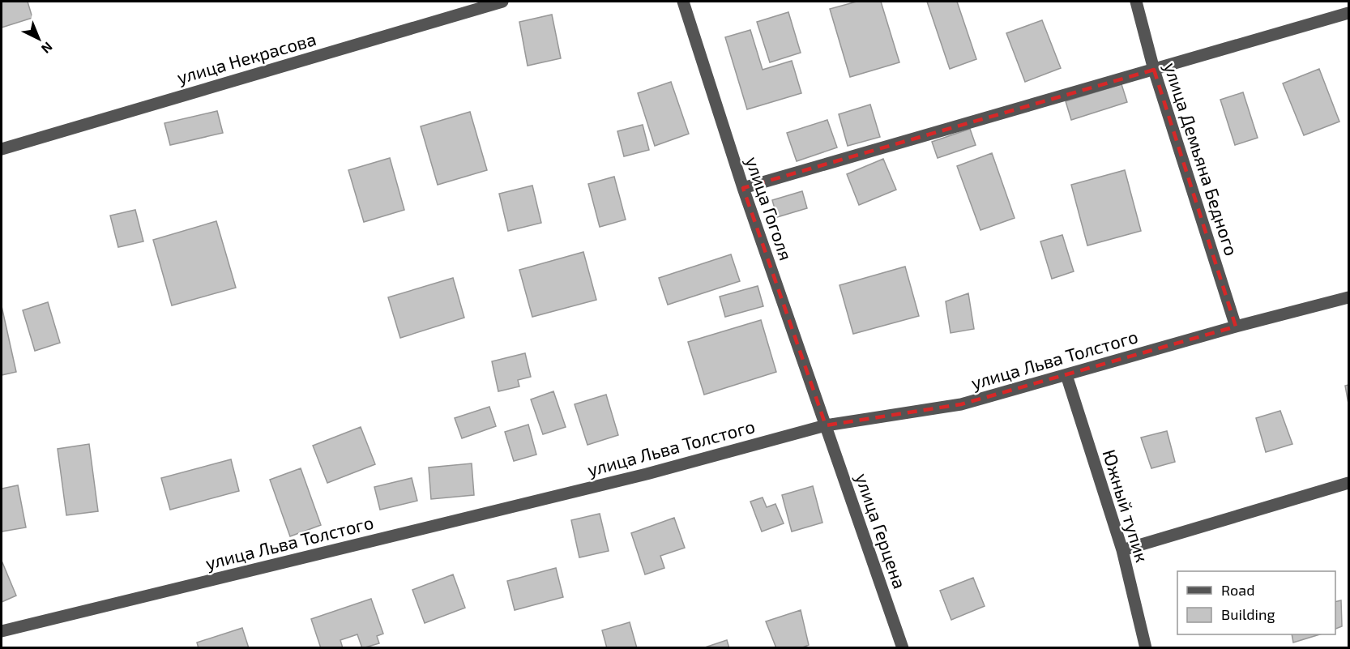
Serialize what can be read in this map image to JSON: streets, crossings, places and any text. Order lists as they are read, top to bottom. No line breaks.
{"streets":{"street":["улица Некрасова","улица Демьяна Бедного","улица Гоголя","улица Льва Толстого","Южный тупик","улица Герцена"]},"crossings":[["улица Демьяна Бедного","улица Льва Толстого"],["улица Гоголя","улица Льва Толстого"],["улица Гоголя","улица Герцена"],["улица Льва Толстого","Южный тупик"],["улица Льва Толстого","улица Герцена"]],"legend":["Road","Building"],"north":"bottom right"}
